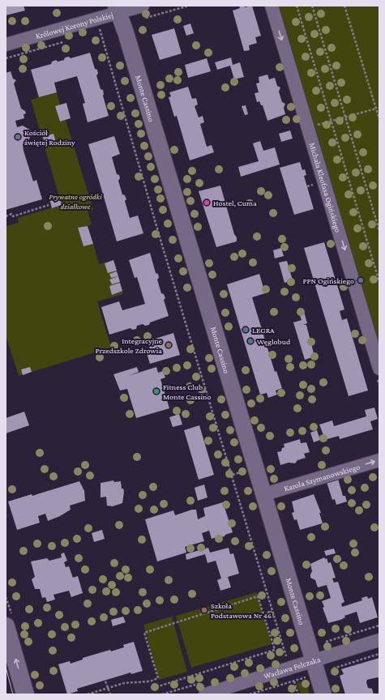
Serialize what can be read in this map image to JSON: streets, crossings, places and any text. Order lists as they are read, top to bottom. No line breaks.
{"streets":{"street":["Królowej Korony Polskiej","Monte Cassino","Michała Kleofasa Ogińskiego","Karola Szymanowskiego","Wacława Felczaka"]},"crossings":[["Królowej Korony Polskiej","Monte Cassino"],["Monte Cassino","Karola Szymanowskiego"],["Monte Cassino","Wacława Felczaka"]],"one_way":["Michała Kleofasa Ogińskiego","Karola Szymanowskiego"],"parks":["Prywatne ogródki działkowe"],"places":["Kościół świętej Rodziny","Hostel, Cuma","PPN Ogińskiego","LEGRA","Węglobud","Integracyjne Przedszkole Zdrowia","Fitness Club Monte Cassino","Szkoła Podstawowa Nr 46"]}
